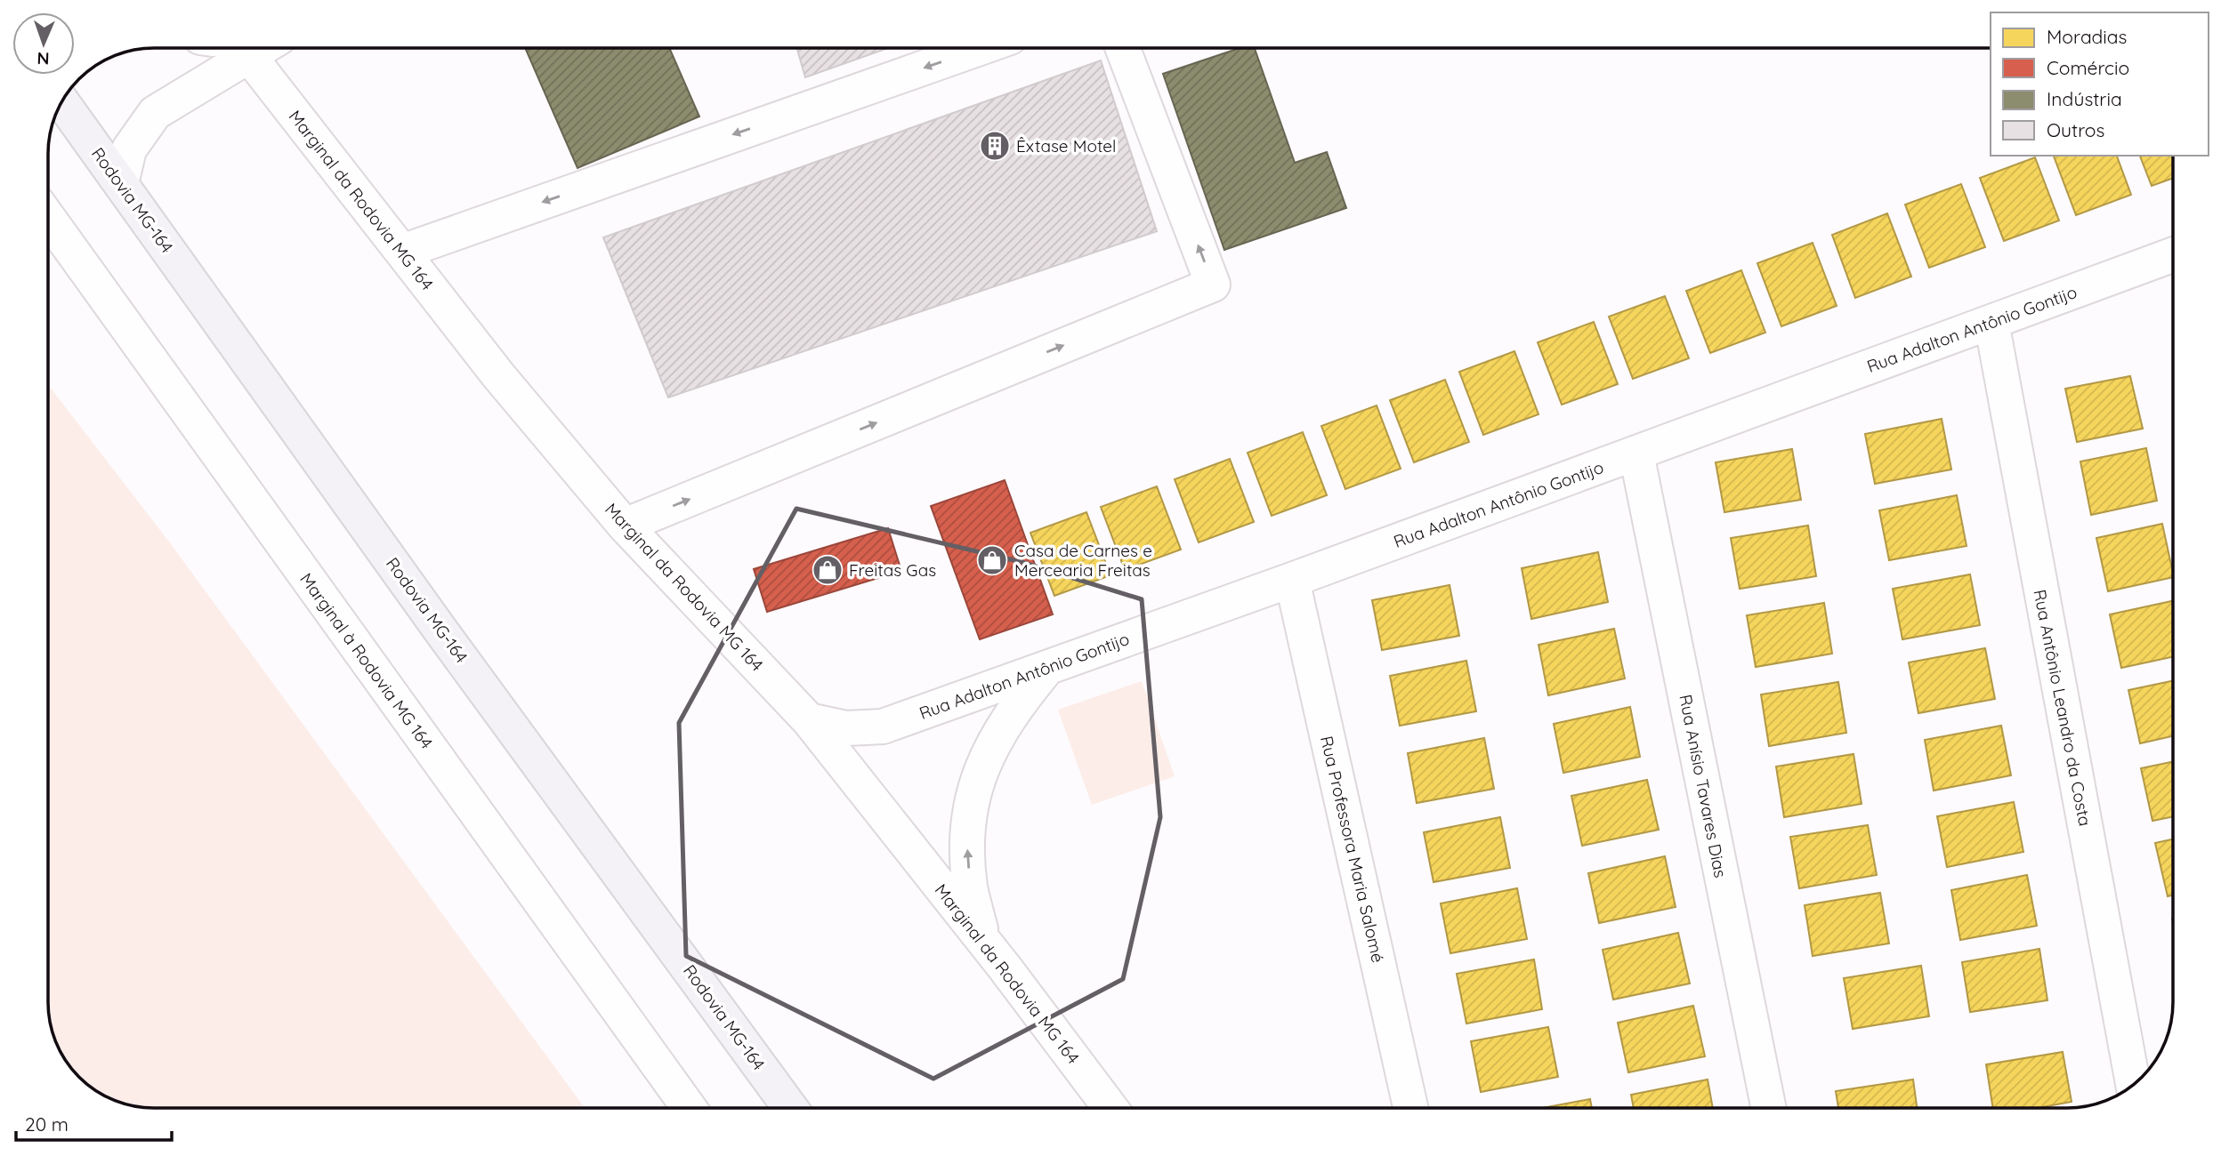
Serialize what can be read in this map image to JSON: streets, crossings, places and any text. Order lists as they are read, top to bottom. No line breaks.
{"streets":{"main road":["Rodovia MG-164"],"street":["Marginal da Rodovia MG 164","Rua Adalton Antônio Gontijo","Marginal à Rodovia MG 164","Rua Antônio Leandro da Costa","Rua Anísio Tavares Dias","Rua Professora Maria Salomé"]},"crossings":[["Marginal da Rodovia MG 164","Rua Adalton Antônio Gontijo"],["Rua Adalton Antônio Gontijo","Rua Antônio Leandro da Costa"],["Rua Adalton Antônio Gontijo","Rua Anísio Tavares Dias"],["Rua Adalton Antônio Gontijo","Rua Professora Maria Salomé"]],"places":{"building":["Êxtase Motel"],"shop":["Casa de Carnes e Mercearia Freitas","Freitas Gas"]},"legend":["Moradias","Comércio","Indústria","Outros"],"scale_bar":"20 m","north":"bottom"}
